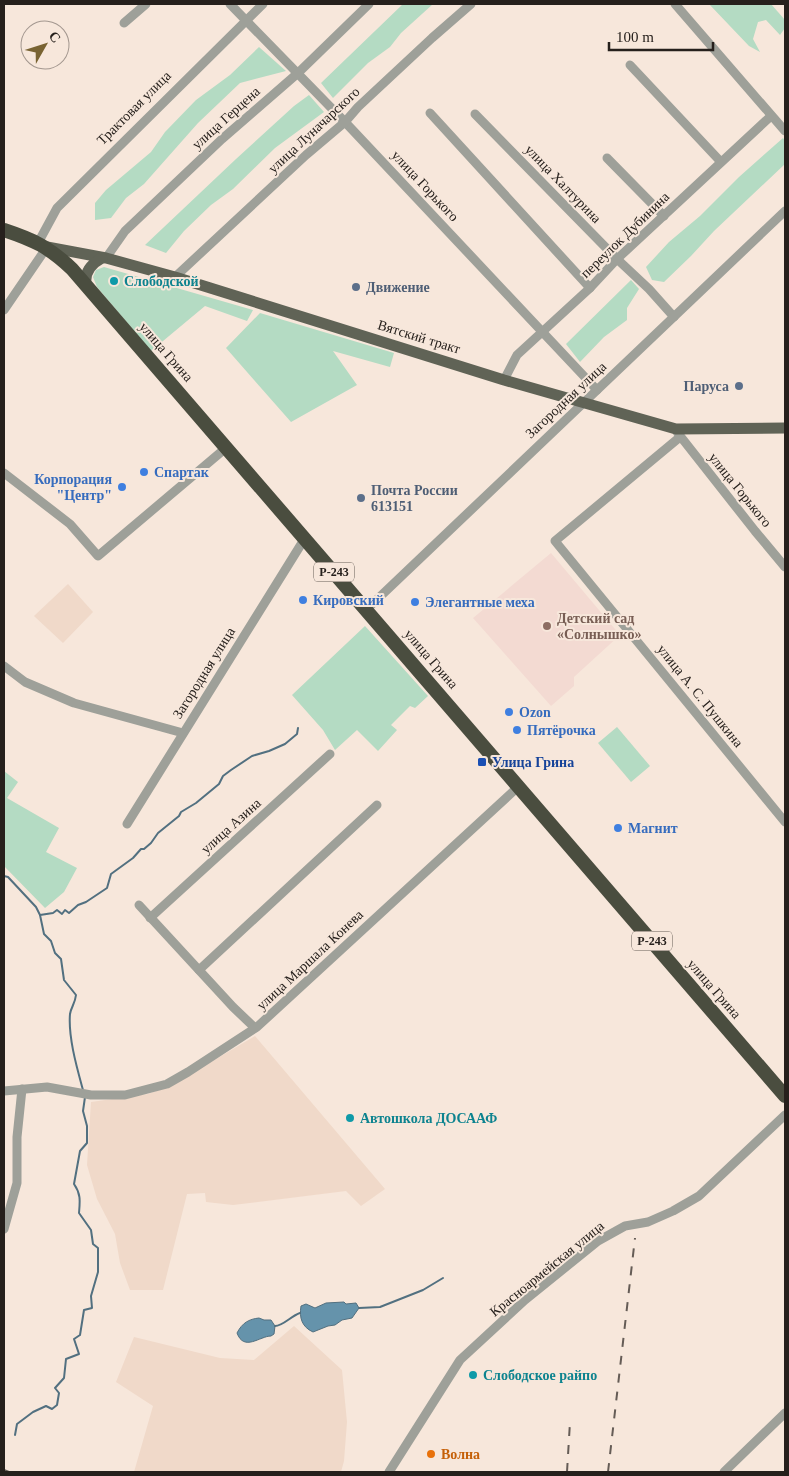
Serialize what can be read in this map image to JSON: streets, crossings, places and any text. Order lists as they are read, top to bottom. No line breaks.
{"streets":{"highway":["улица Грина","Р-243"],"main road":["Вятский тракт"],"street":["Трактовая улица","улица Герцена","улица Луначарского","улица Халтурина","улица Горького","переулок Дубинина","Загородная улица","улица А. С. Пушкина","улица Азина","улица Маршала Конева","Красноармейская улица"]},"crossings":[["Трактовая улица","улица Горького"],["Трактовая улица","Вятский тракт"],["Трактовая улица","улица Грина"],["Трактовая улица","Р-243"],["улица Герцена","улица Горького"],["улица Герцена","Вятский тракт"],["улица Луначарского","улица Горького"],["улица Луначарского","Вятский тракт"],["улица Халтурина","переулок Дубинина"],["улица Халтурина","Загородная улица"],["улица Горького","переулок Дубинина"],["улица Горького","Вятский тракт"],["улица Горького","Загородная улица"],["улица Горького","улица А. С. Пушкина"],["переулок Дубинина","Вятский тракт"],["Вятский тракт","улица Грина"],["Вятский тракт","Загородная улица"],["Вятский тракт","Р-243"],["Вятский тракт","улица А. С. Пушкина"],["улица Грина","Загородная улица"],["улица Грина","Р-243"],["улица Грина","улица Маршала Конева"]],"places":{"other":["Слободской","Движение","Паруса","Спартак","Корпорация \"Центр\"","Почта России 613151","Кировский","Элегантные меха","Детский сад «Солнышко»","Ozon","Пятёрочка","Магнит","Автошкола ДОСААФ","Слободское райпо","Волна"],"transit":["Улица Грина"]},"scale_bar":"100 m","north":"top right"}
